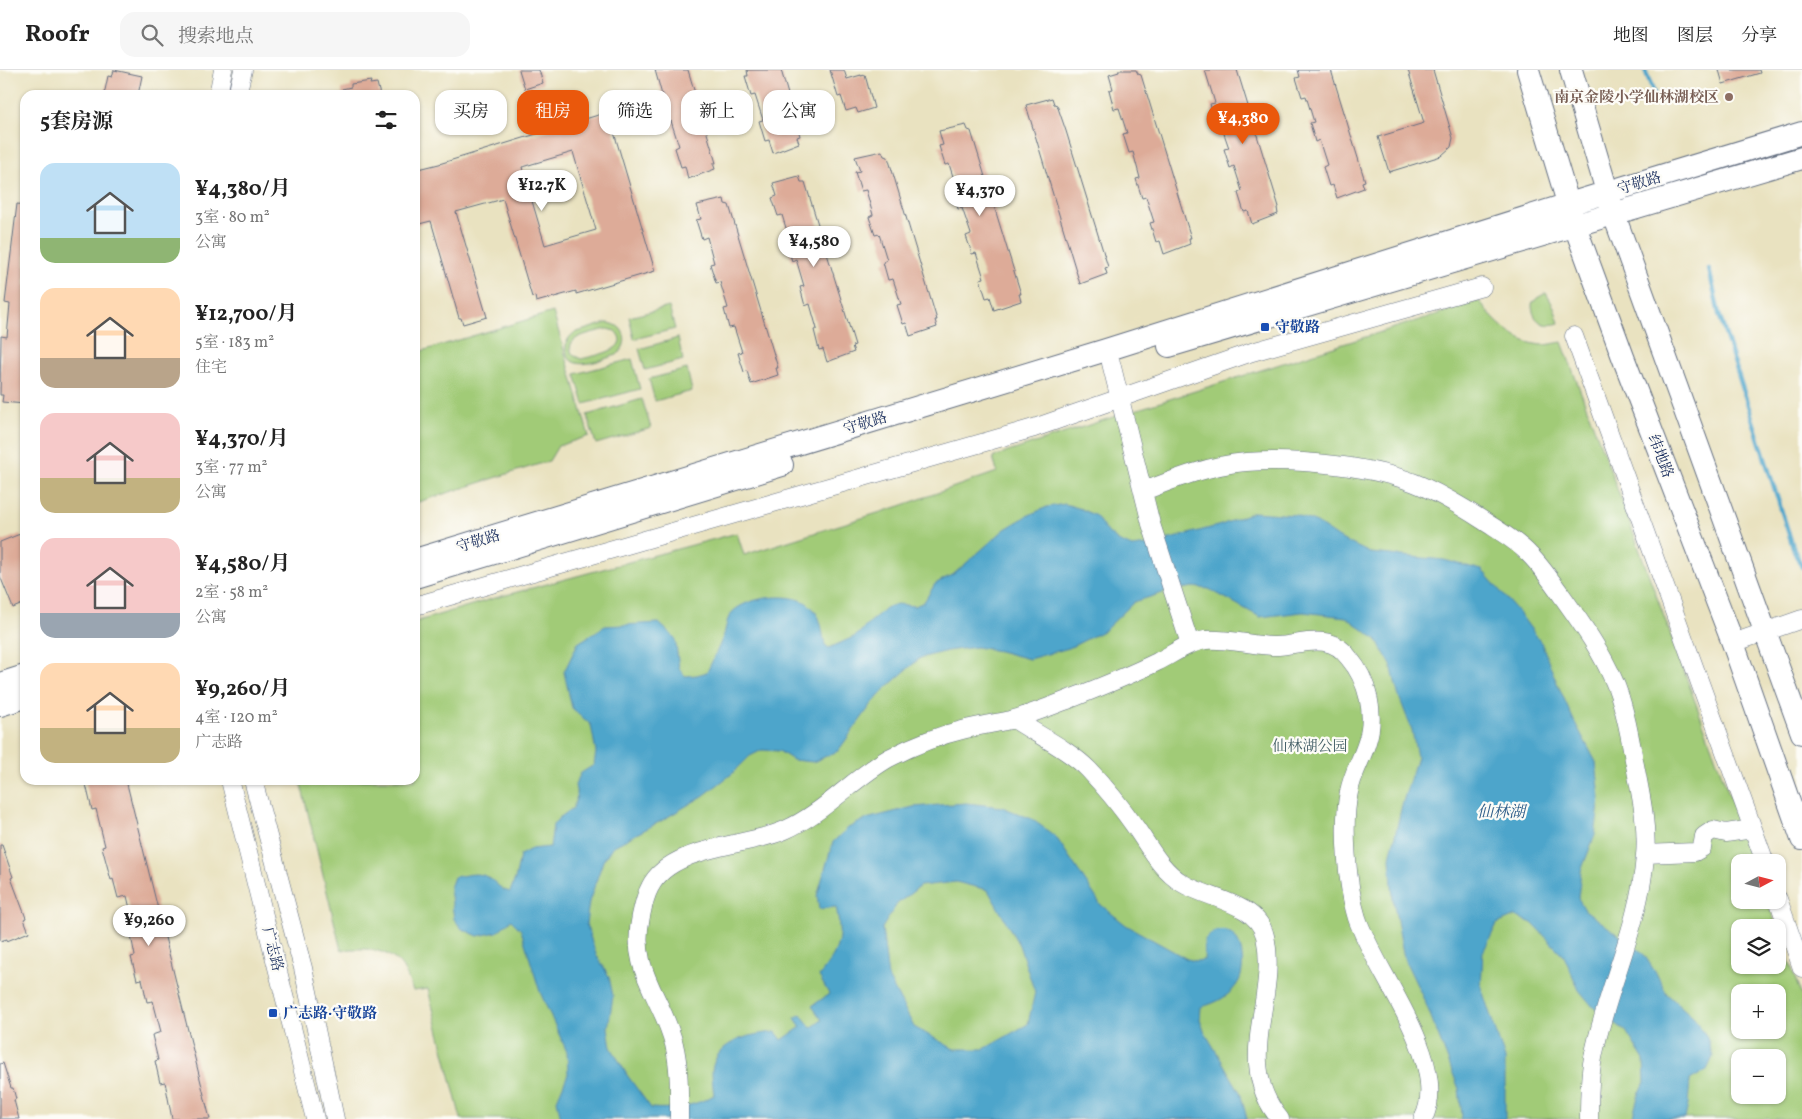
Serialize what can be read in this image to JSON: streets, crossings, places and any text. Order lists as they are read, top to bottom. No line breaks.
{"streets":{"main road":["守敬路","纬地路"],"street":["广志路"]},"crossings":[["守敬路","纬地路"]],"water":["仙林湖"],"parks":["仙林湖公园"],"places":{"other":["南京金陵小学仙林湖校区"],"transit":["守敬路","广志路·守敬路"]},"north":"right","page":{"header":"Roofr","search":"搜索地点","nav":["地图","图层","分享"],"chip":["买房","租房","筛选","新上","公寓"],"heading":"5套房源","price":["¥4,380","¥12.7K","¥4,370","¥4,580","¥9,260"],"list":[{"name":"¥4,380/月","note":"3室 · 80 m² · 公寓"},{"name":"¥12,700/月","note":"5室 · 183 m² · 住宅"},{"name":"¥4,370/月","note":"3室 · 77 m² · 公寓"},{"name":"¥4,580/月","note":"2室 · 58 m² · 公寓"},{"name":"¥9,260/月","note":"4室 · 120 m² · 广志路"}],"map_buttons":["+","−"]}}
